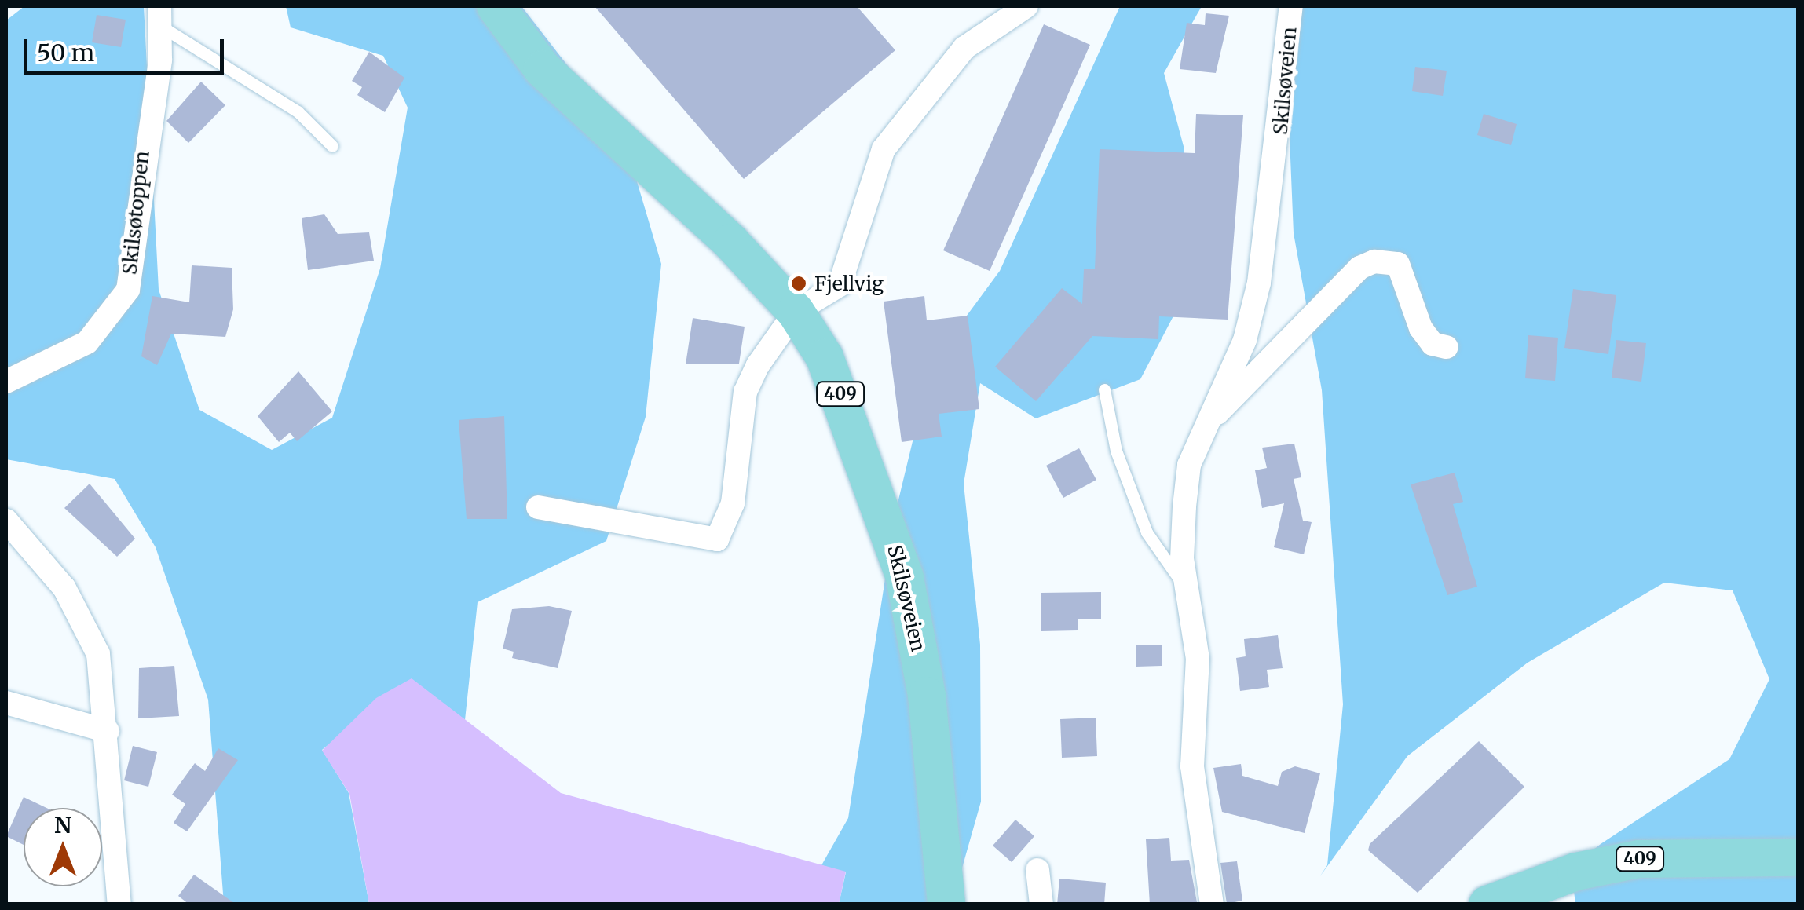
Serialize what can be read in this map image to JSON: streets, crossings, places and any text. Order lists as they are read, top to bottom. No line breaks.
{"streets":{"main road":["Skilsøveien","409"],"street":["Skilsøtoppen"]},"places":["Fjellvig"],"scale_bar":"50 m","north":"top"}
